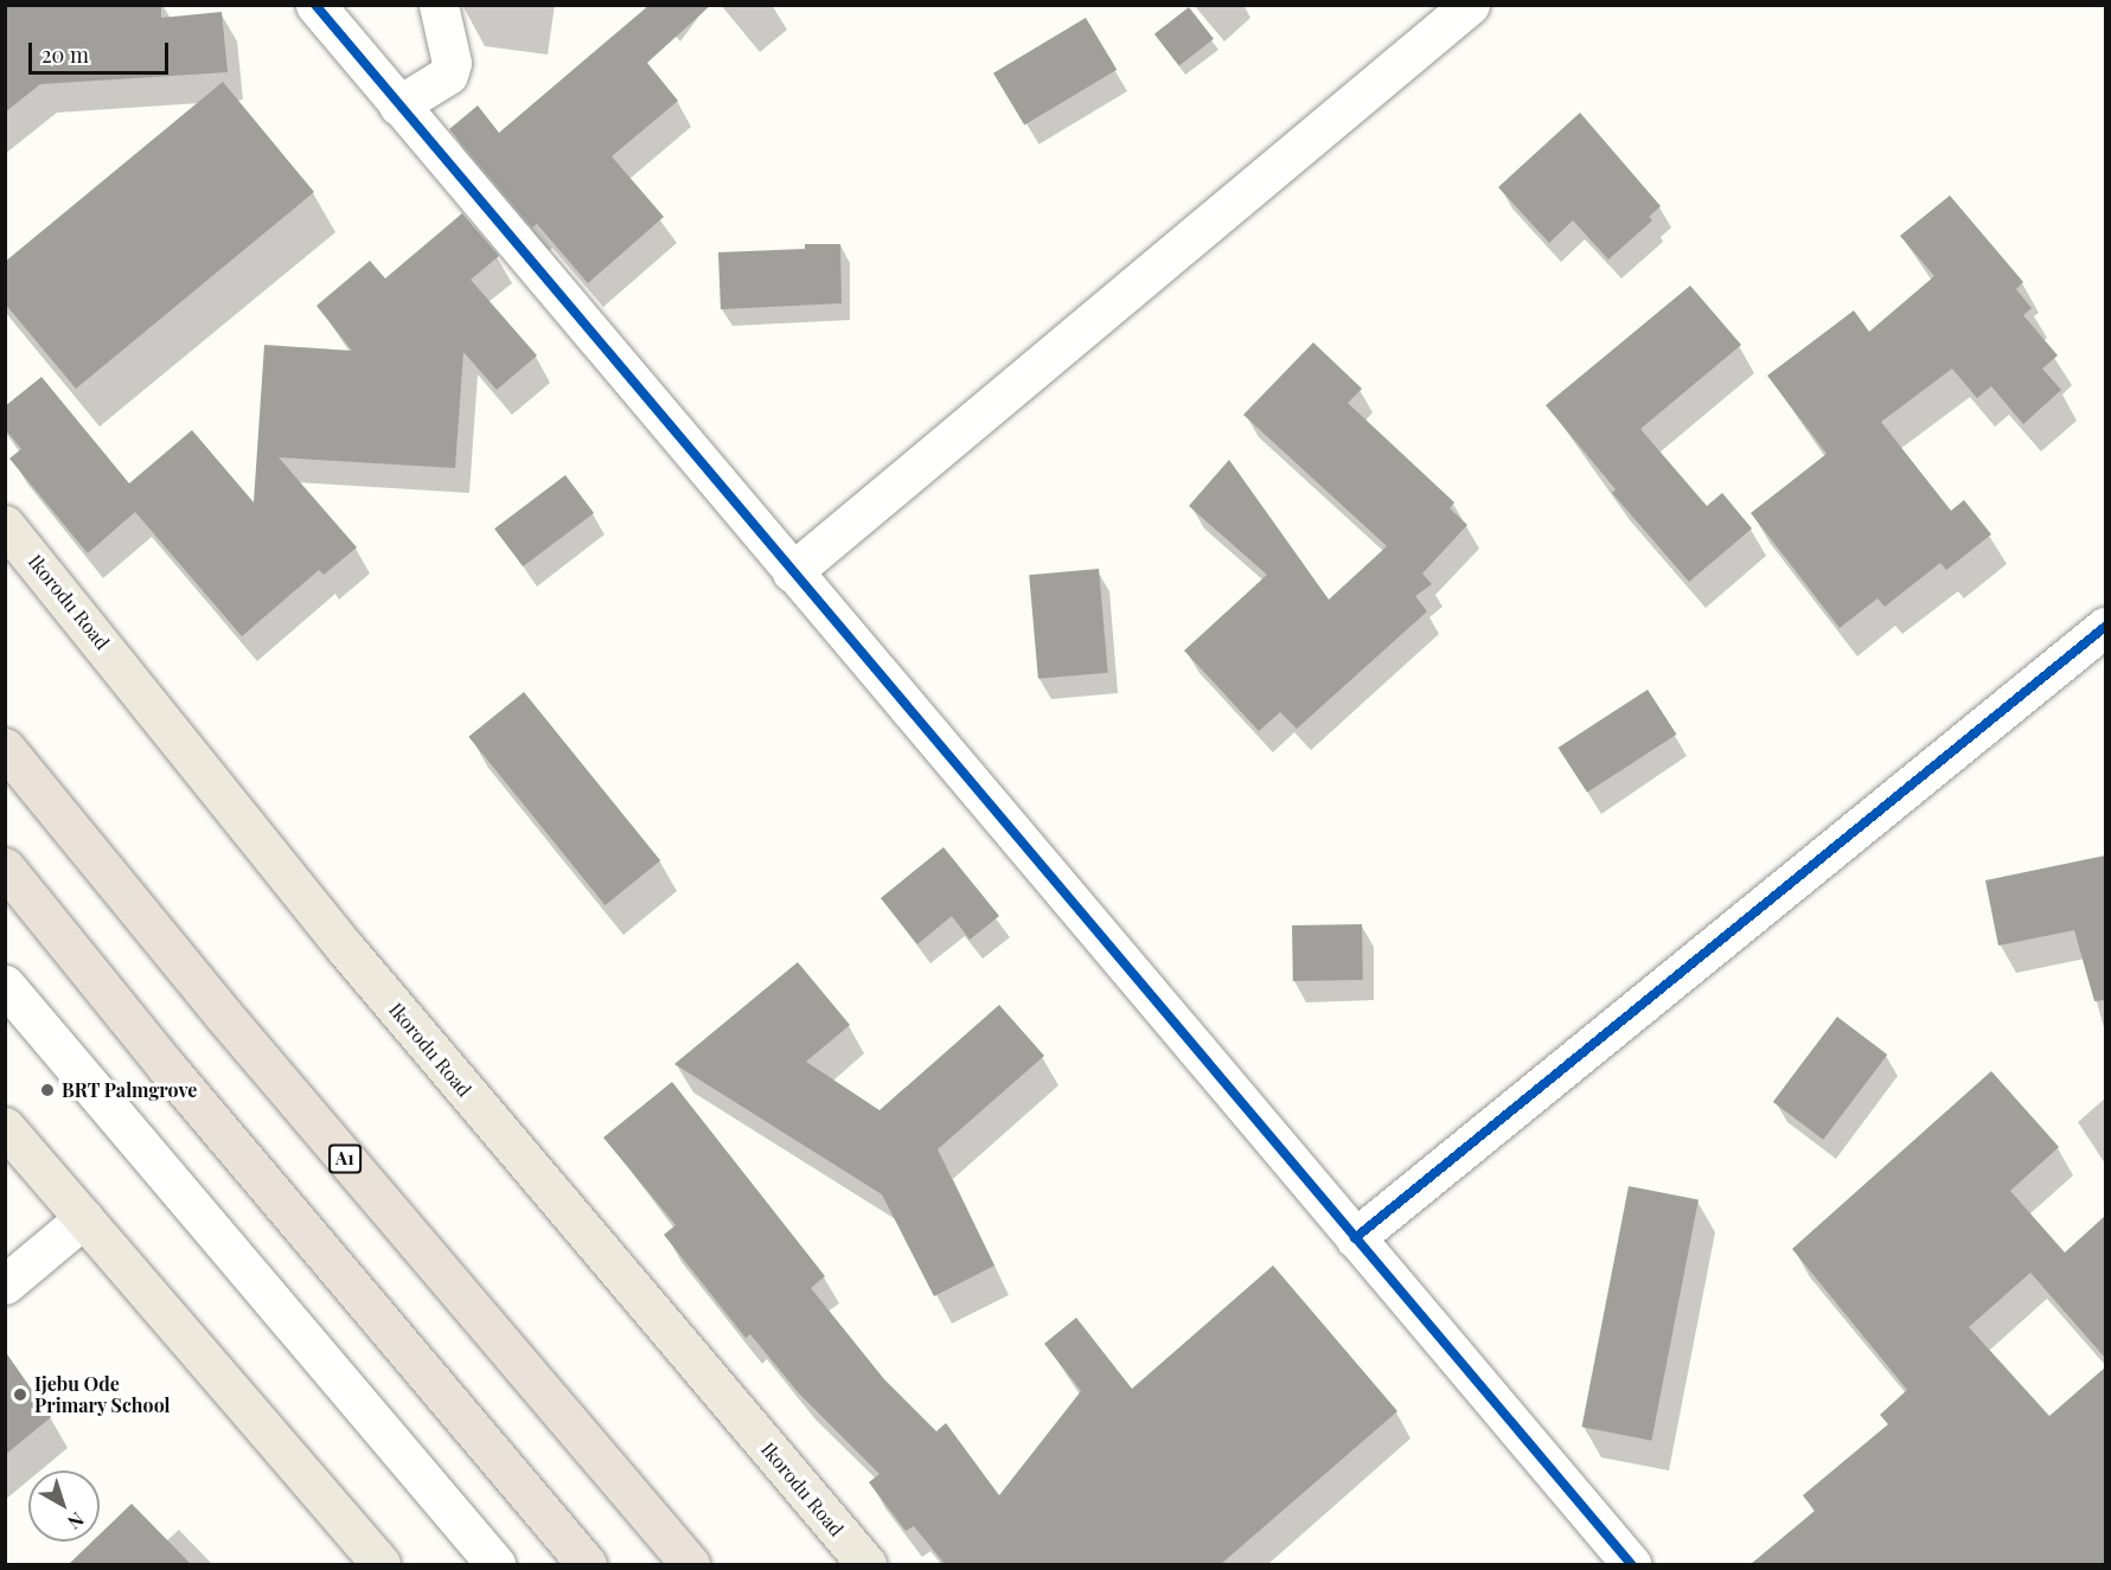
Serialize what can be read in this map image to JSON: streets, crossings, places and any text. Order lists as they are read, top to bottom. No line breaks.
{"streets":{"highway":["A1"],"main road":["Ikorodu Road"]},"places":["BRT Palmgrove","Ijebu Ode Primary School"],"scale_bar":"20 m","north":"bottom right"}
